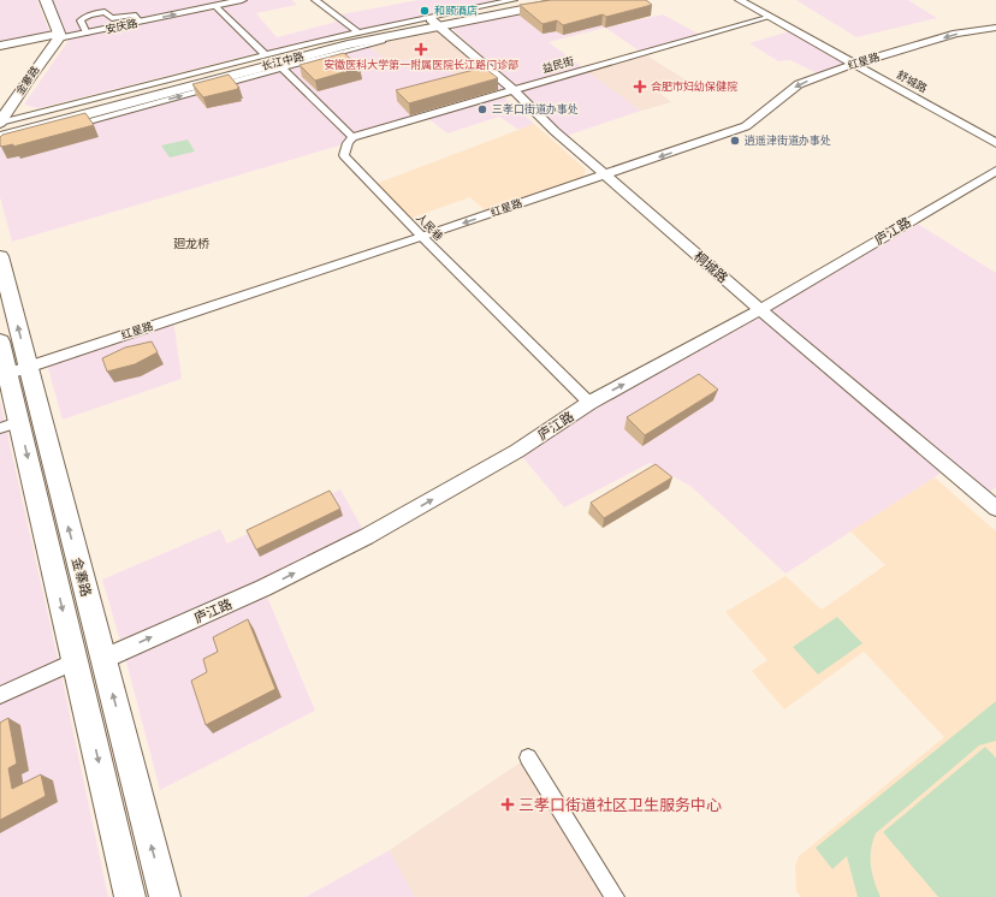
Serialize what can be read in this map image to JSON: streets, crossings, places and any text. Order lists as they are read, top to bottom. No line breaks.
{"streets":{"highway":["长江中路"],"main road":["安庆路","金寨路"],"street":["红星路","益民街","舒城路","人民巷","庐江路","桐城路"]},"crossings":[["安庆路","金寨路"],["长江中路","金寨路"],["长江中路","桐城路"],["红星路","金寨路"],["红星路","舒城路"],["红星路","人民巷"],["红星路","桐城路"],["益民街","舒城路"],["益民街","人民巷"],["益民街","桐城路"],["金寨路","庐江路"],["人民巷","庐江路"],["庐江路","桐城路"]],"one_way":["红星路","庐江路"],"districts":["廻龙桥"],"places":{"other":["和颐酒店","三孝口街道办事处","逍遥津街道办事处"],"health":["安徽医科大学第一附属医院长江路门诊部","合肥市妇幼保健院","三孝口街道社区卫生服务中心"]}}
